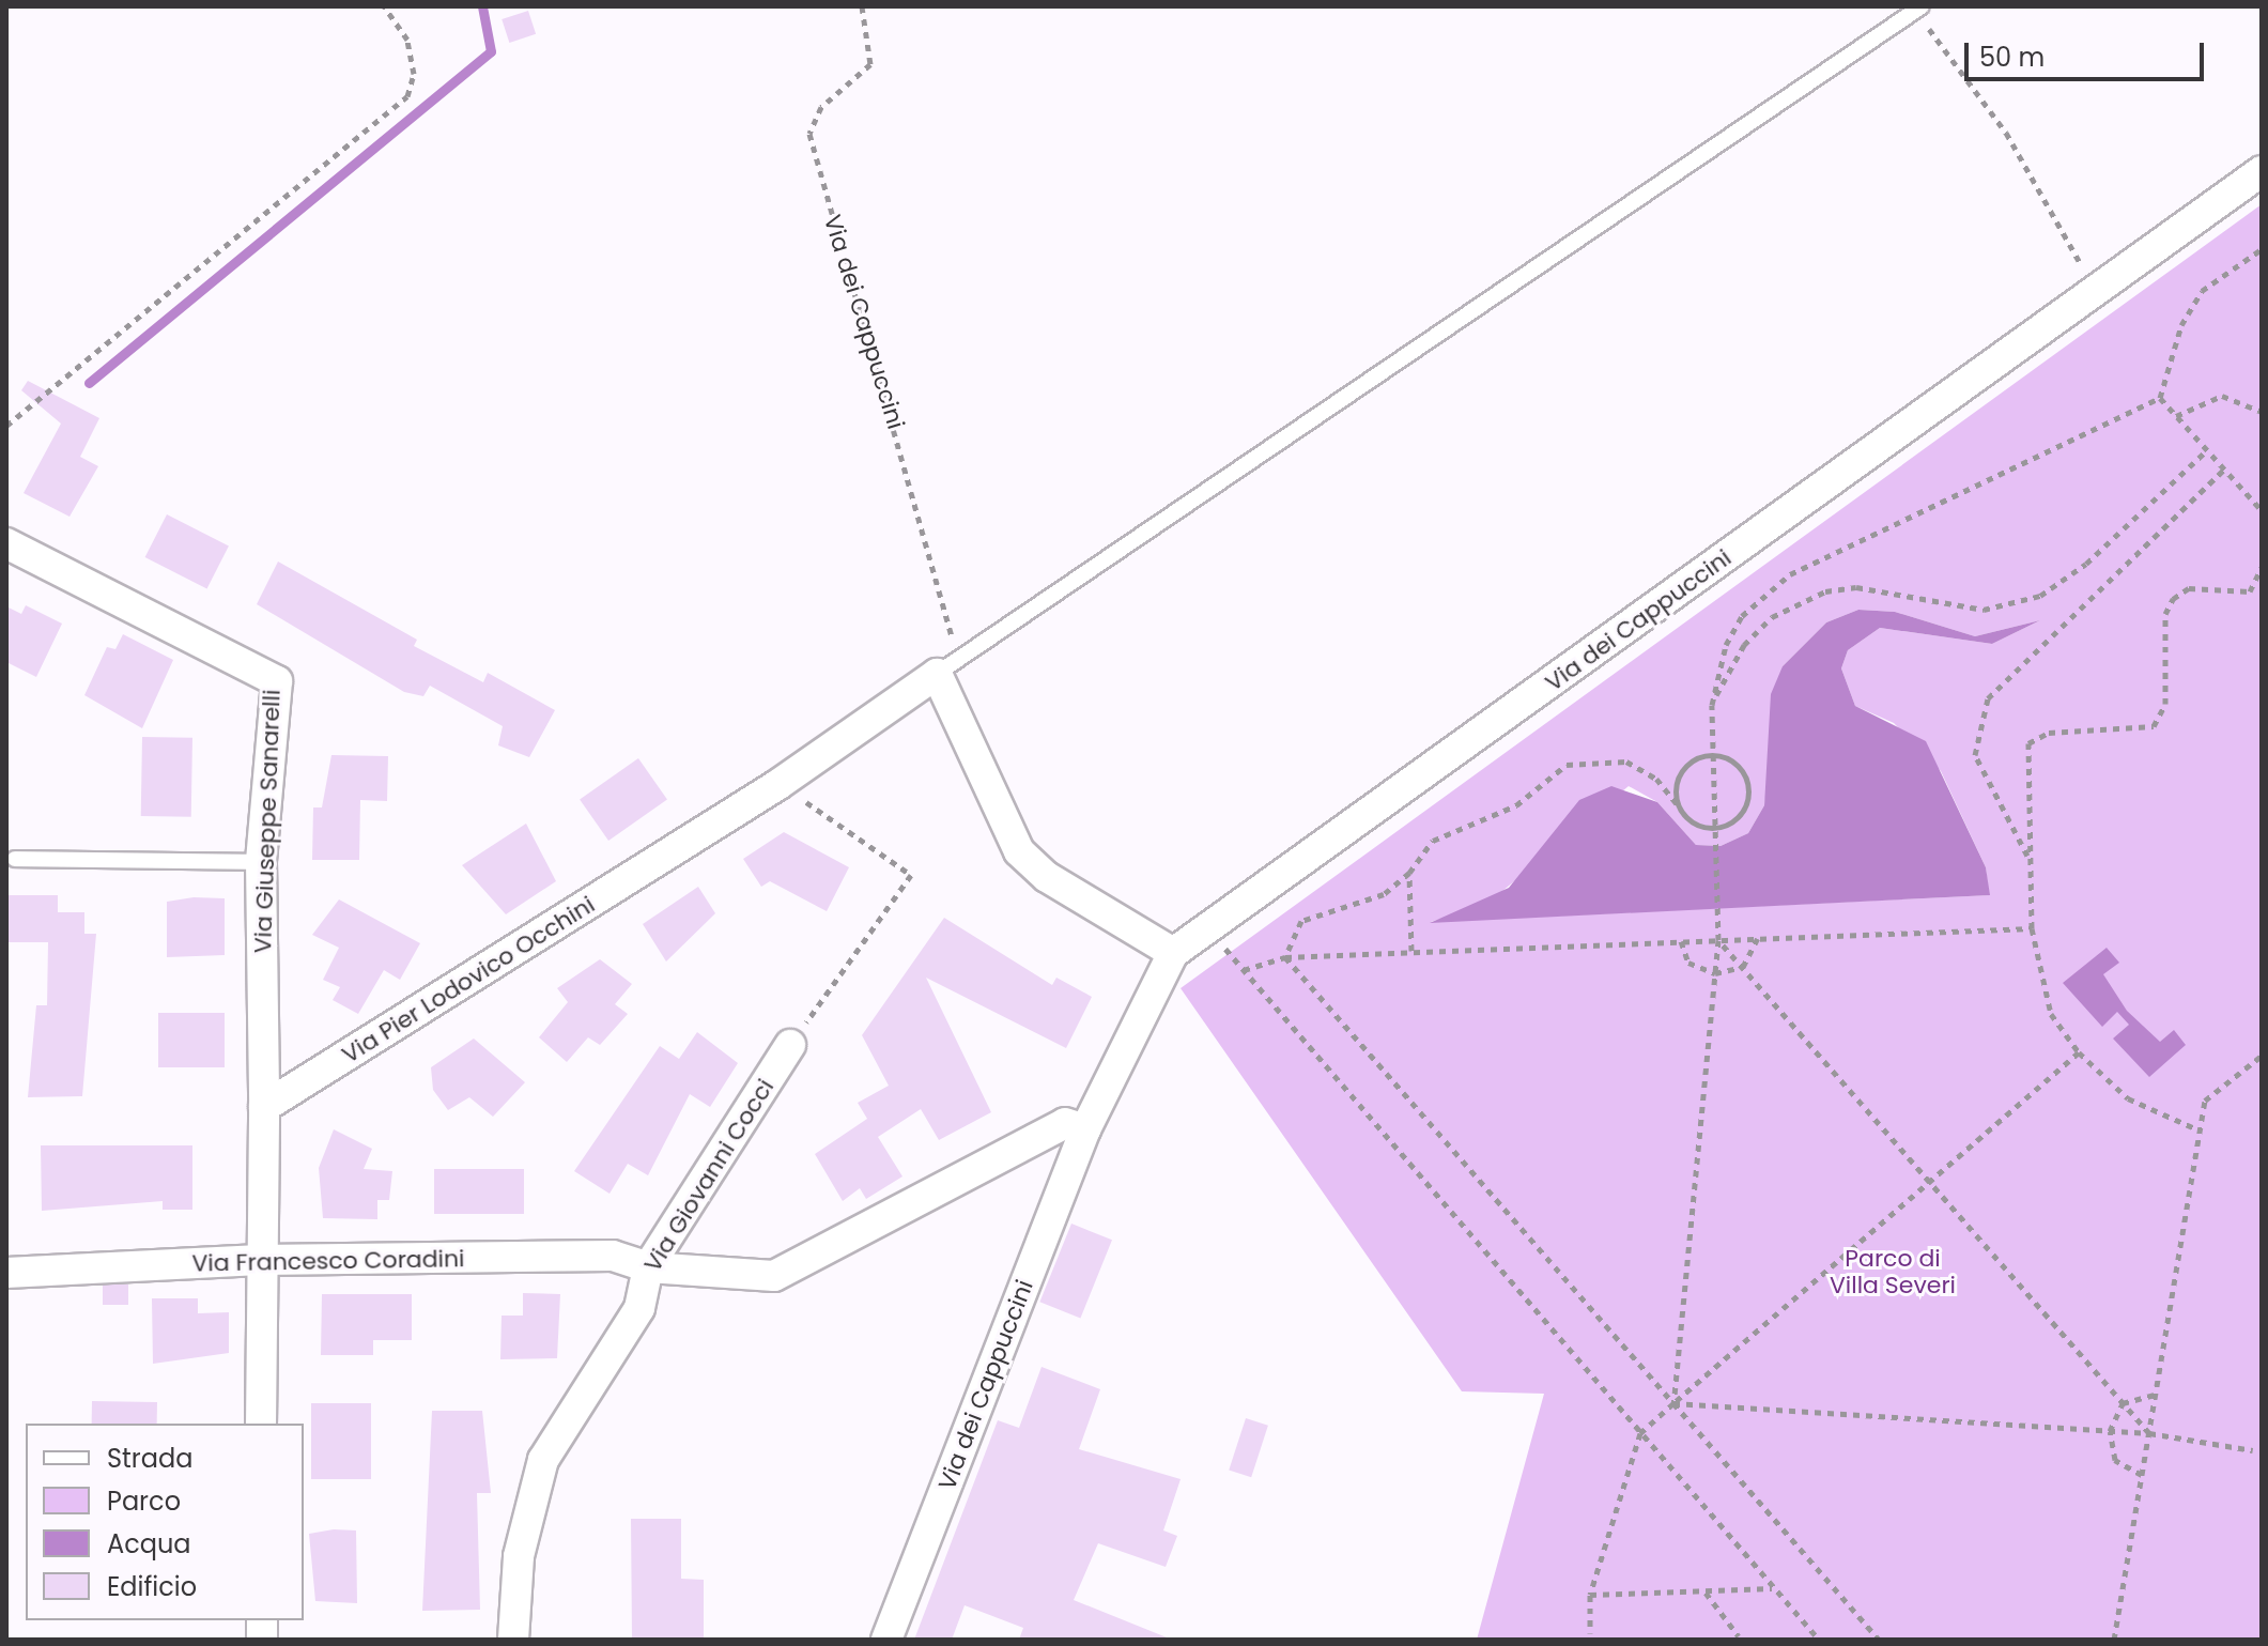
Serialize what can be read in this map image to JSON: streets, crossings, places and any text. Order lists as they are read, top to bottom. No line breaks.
{"streets":{"street":["Via dei Cappuccini","Via Giuseppe Sanarelli","Via Pier Lodovico Occhini","Via Giovanni Cocci","Via Francesco Coradini"]},"crossings":[["Via dei Cappuccini","Via Pier Lodovico Occhini"],["Via Giuseppe Sanarelli","Via Pier Lodovico Occhini"],["Via Giovanni Cocci","Via Francesco Coradini"]],"parks":["Parco di Villa Severi"],"legend":["Strada","Parco","Acqua","Edificio"],"scale_bar":"50 m"}
